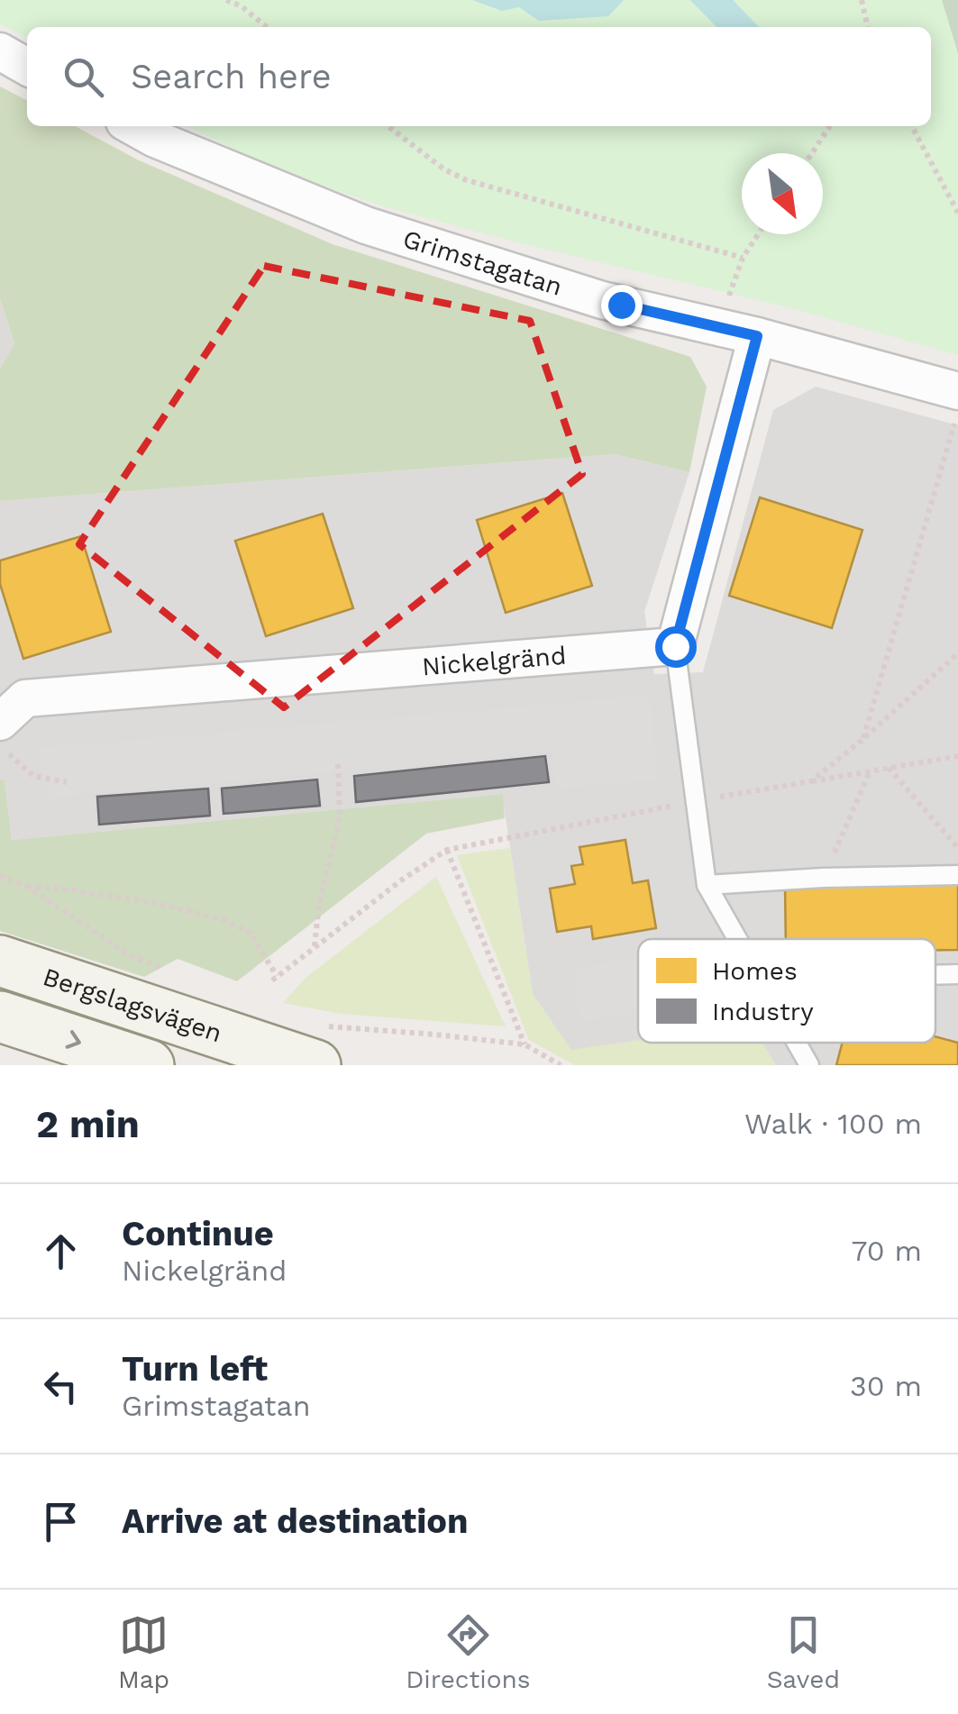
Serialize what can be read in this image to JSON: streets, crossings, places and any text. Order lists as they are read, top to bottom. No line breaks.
{"streets":{"main road":["Bergslagsvägen"],"street":["Grimstagatan","Nickelgränd"]},"legend":["Homes","Industry"],"north":"bottom right","page":{"search":"Search here","heading":["2 min","Walk · 100 m"],"list":[["Continue","Nickelgränd","70 m"],["Turn left","Grimstagatan","30 m"],"Arrive at destination"],"nav":["Map","Directions","Saved"]}}
